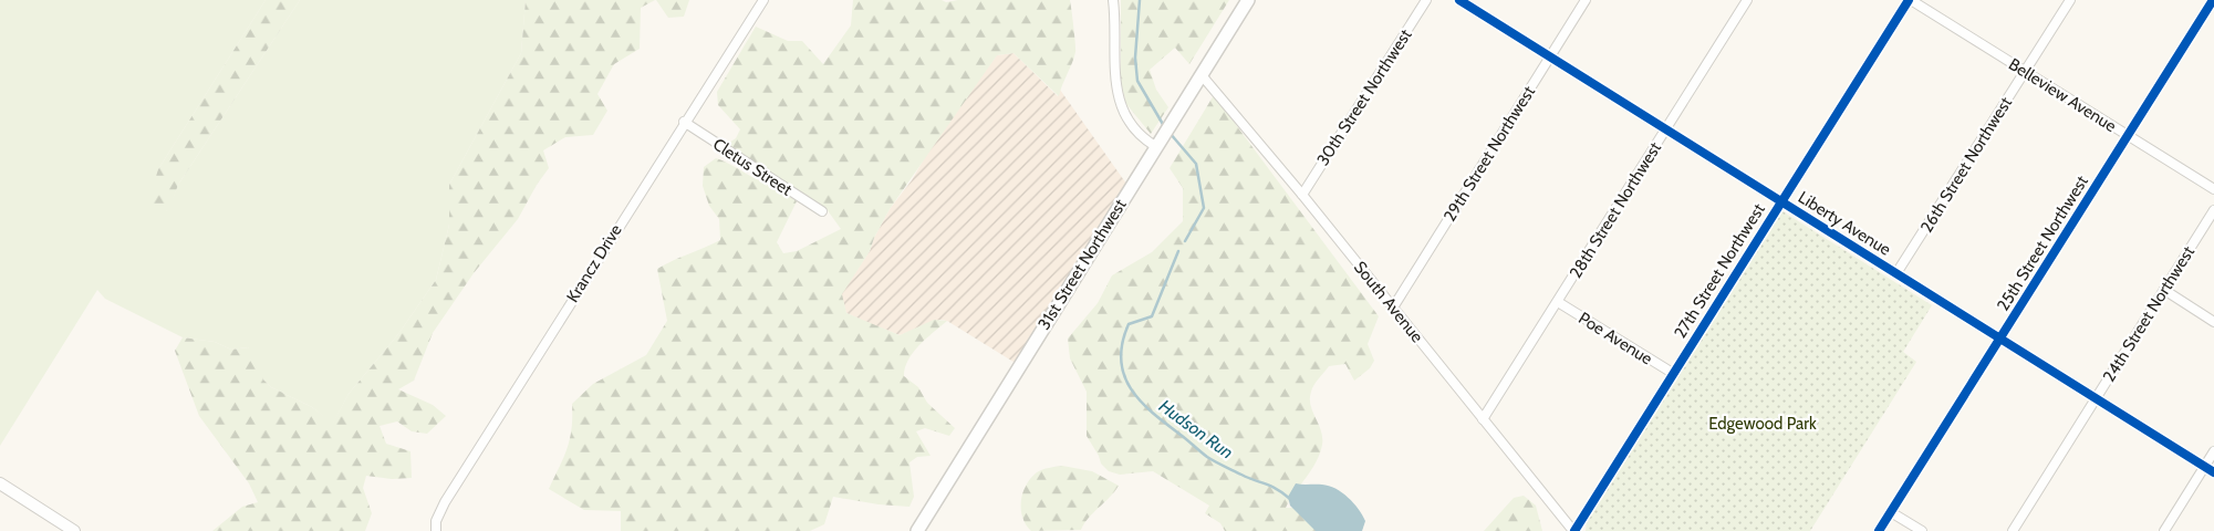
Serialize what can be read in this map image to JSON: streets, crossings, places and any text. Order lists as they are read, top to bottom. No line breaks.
{"streets":{"main road":["31st Street Northwest"],"street":["Belleview Avenue","30th Street Northwest","29th Street Northwest","26th Street Northwest","Cletus Street","28th Street Northwest","Liberty Avenue","25th Street Northwest","Krancz Drive","27th Street Northwest","South Avenue","24th Street Northwest","Poe Avenue"]},"crossings":[["Belleview Avenue","26th Street Northwest"],["Belleview Avenue","25th Street Northwest"],["Belleview Avenue","27th Street Northwest"],["30th Street Northwest","South Avenue"],["29th Street Northwest","Liberty Avenue"],["29th Street Northwest","South Avenue"],["26th Street Northwest","Liberty Avenue"],["Cletus Street","Krancz Drive"],["28th Street Northwest","Liberty Avenue"],["28th Street Northwest","South Avenue"],["28th Street Northwest","Poe Avenue"],["Liberty Avenue","25th Street Northwest"],["Liberty Avenue","27th Street Northwest"],["Liberty Avenue","24th Street Northwest"],["31st Street Northwest","South Avenue"],["27th Street Northwest","South Avenue"],["27th Street Northwest","Poe Avenue"]],"water":["Hudson Run"],"parks":["Edgewood Park"]}
